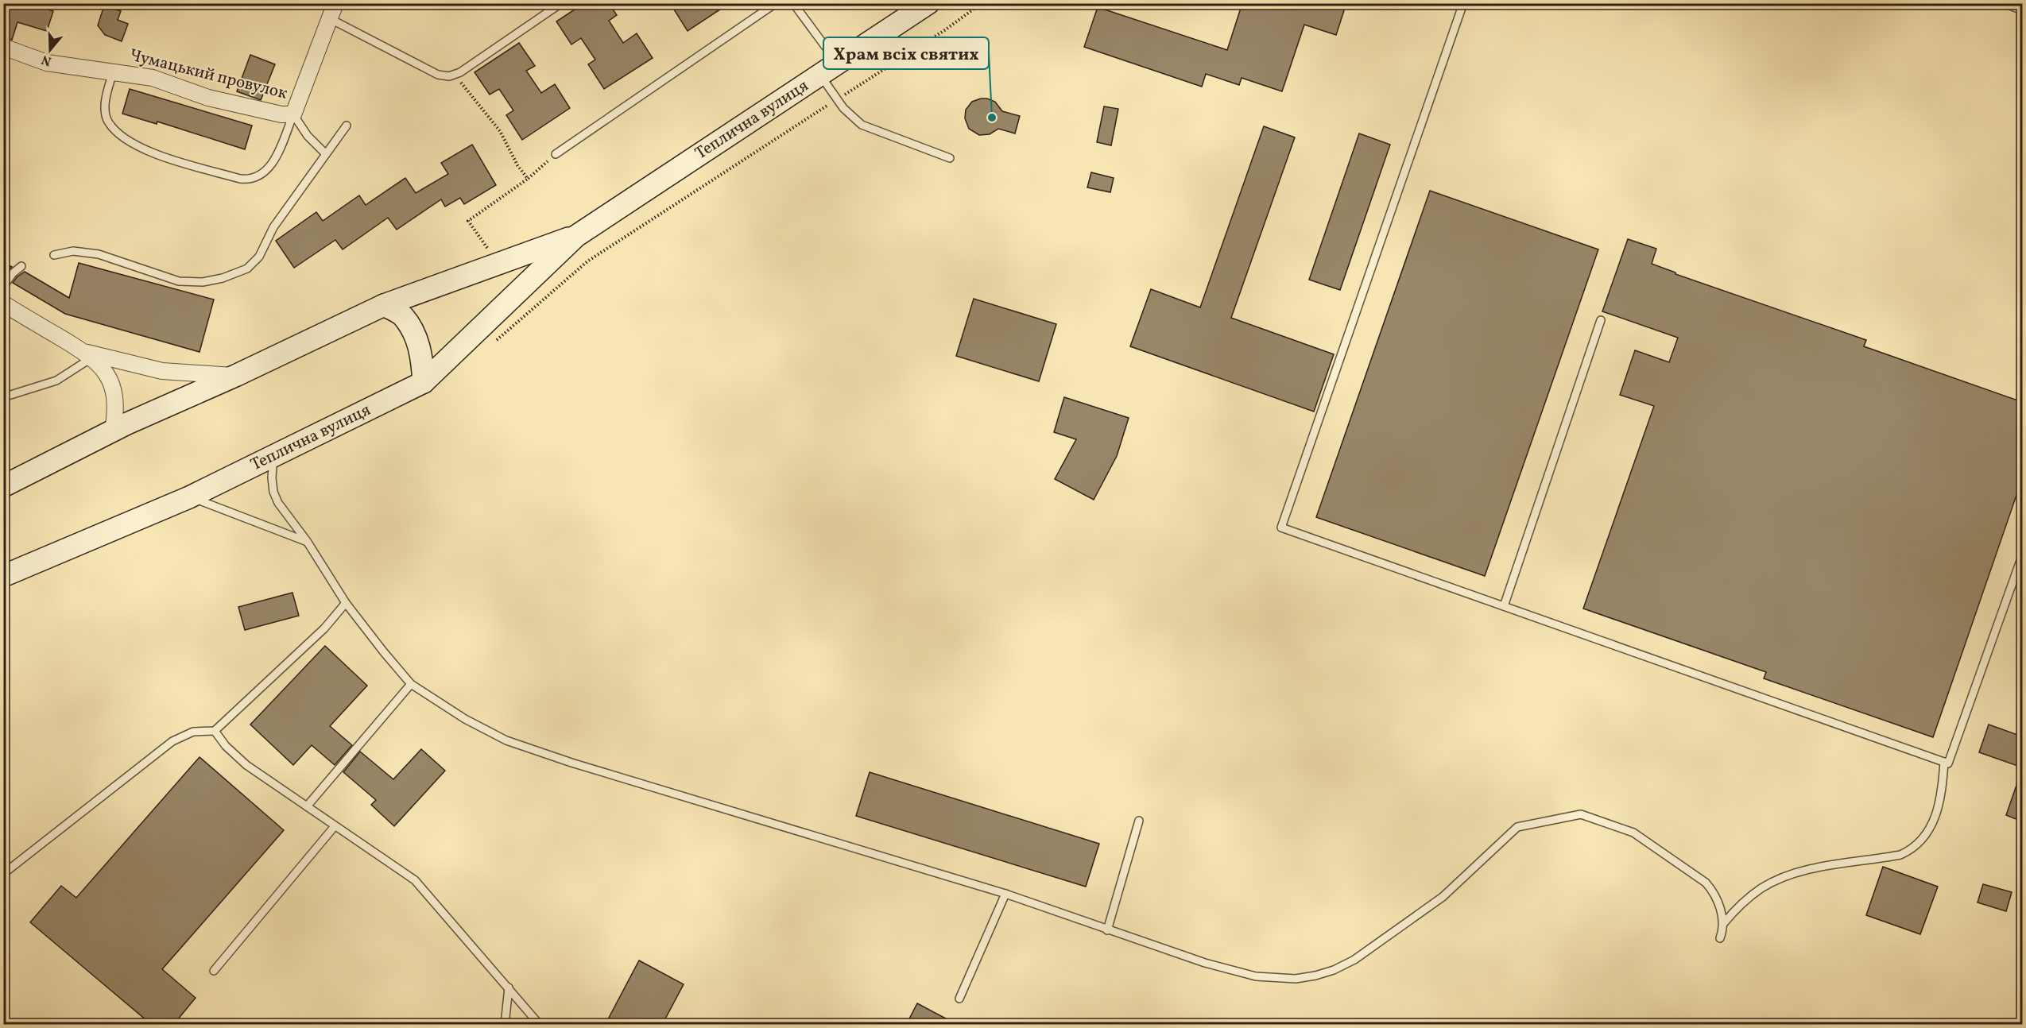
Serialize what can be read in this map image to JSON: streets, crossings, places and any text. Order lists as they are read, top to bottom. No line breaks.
{"streets":{"main road":["Теплична вулиця"],"street":["Чумацький провулок"]},"places":["Храм всіх святих"],"north":"bottom"}
